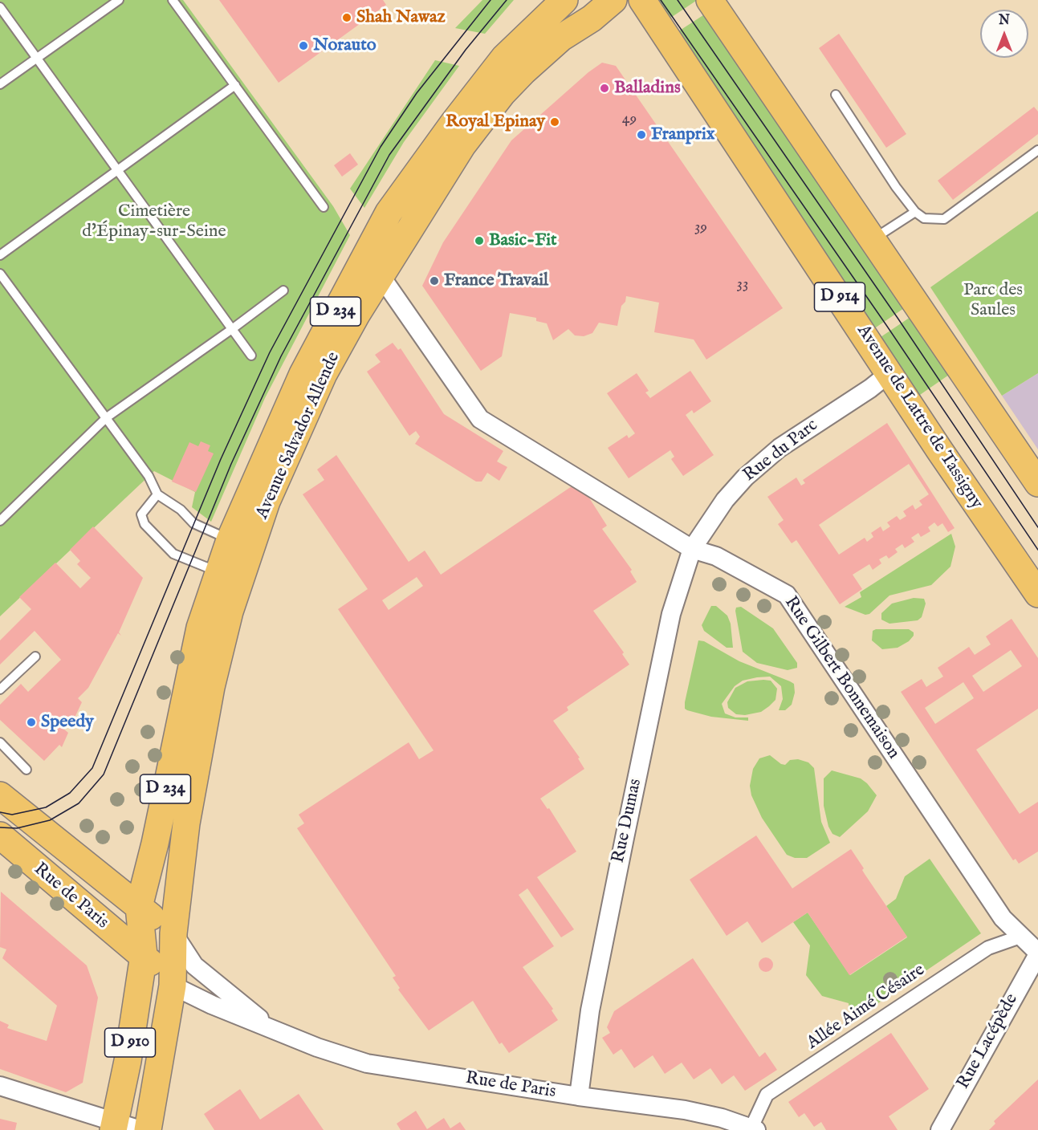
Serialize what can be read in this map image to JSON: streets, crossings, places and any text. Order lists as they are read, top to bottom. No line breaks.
{"streets":{"main road":["D 914","D 234","Avenue de Lattre de Tassigny","Avenue Salvador Allende","Rue de Paris","D 910"],"street":["Rue du Parc","Rue Gilbert Bonnemaison","Rue Dumas","Allée Aimé Césaire","Rue Lacépède"]},"crossings":[["Avenue de Lattre de Tassigny","Rue du Parc"],["Avenue Salvador Allende","Rue Gilbert Bonnemaison"],["Avenue Salvador Allende","Rue de Paris"],["Avenue Salvador Allende","D 910"],["Rue du Parc","Rue Gilbert Bonnemaison"],["Rue du Parc","Rue Dumas"],["Rue Gilbert Bonnemaison","Rue Dumas"],["Rue Gilbert Bonnemaison","Allée Aimé Césaire"],["Rue Gilbert Bonnemaison","Rue Lacépède"],["Rue Dumas","Rue de Paris"],["Rue de Paris","Allée Aimé Césaire"],["Rue de Paris","D 910"]],"parks":["Cimetière d'Épinay-sur-Seine","Parc des Saules"],"places":["Shah Nawaz","Norauto","Balladins","Royal Epinay","Franprix","Basic-Fit","France Travail","Speedy"],"house_numbers":["49","39","33"],"north":"top"}
